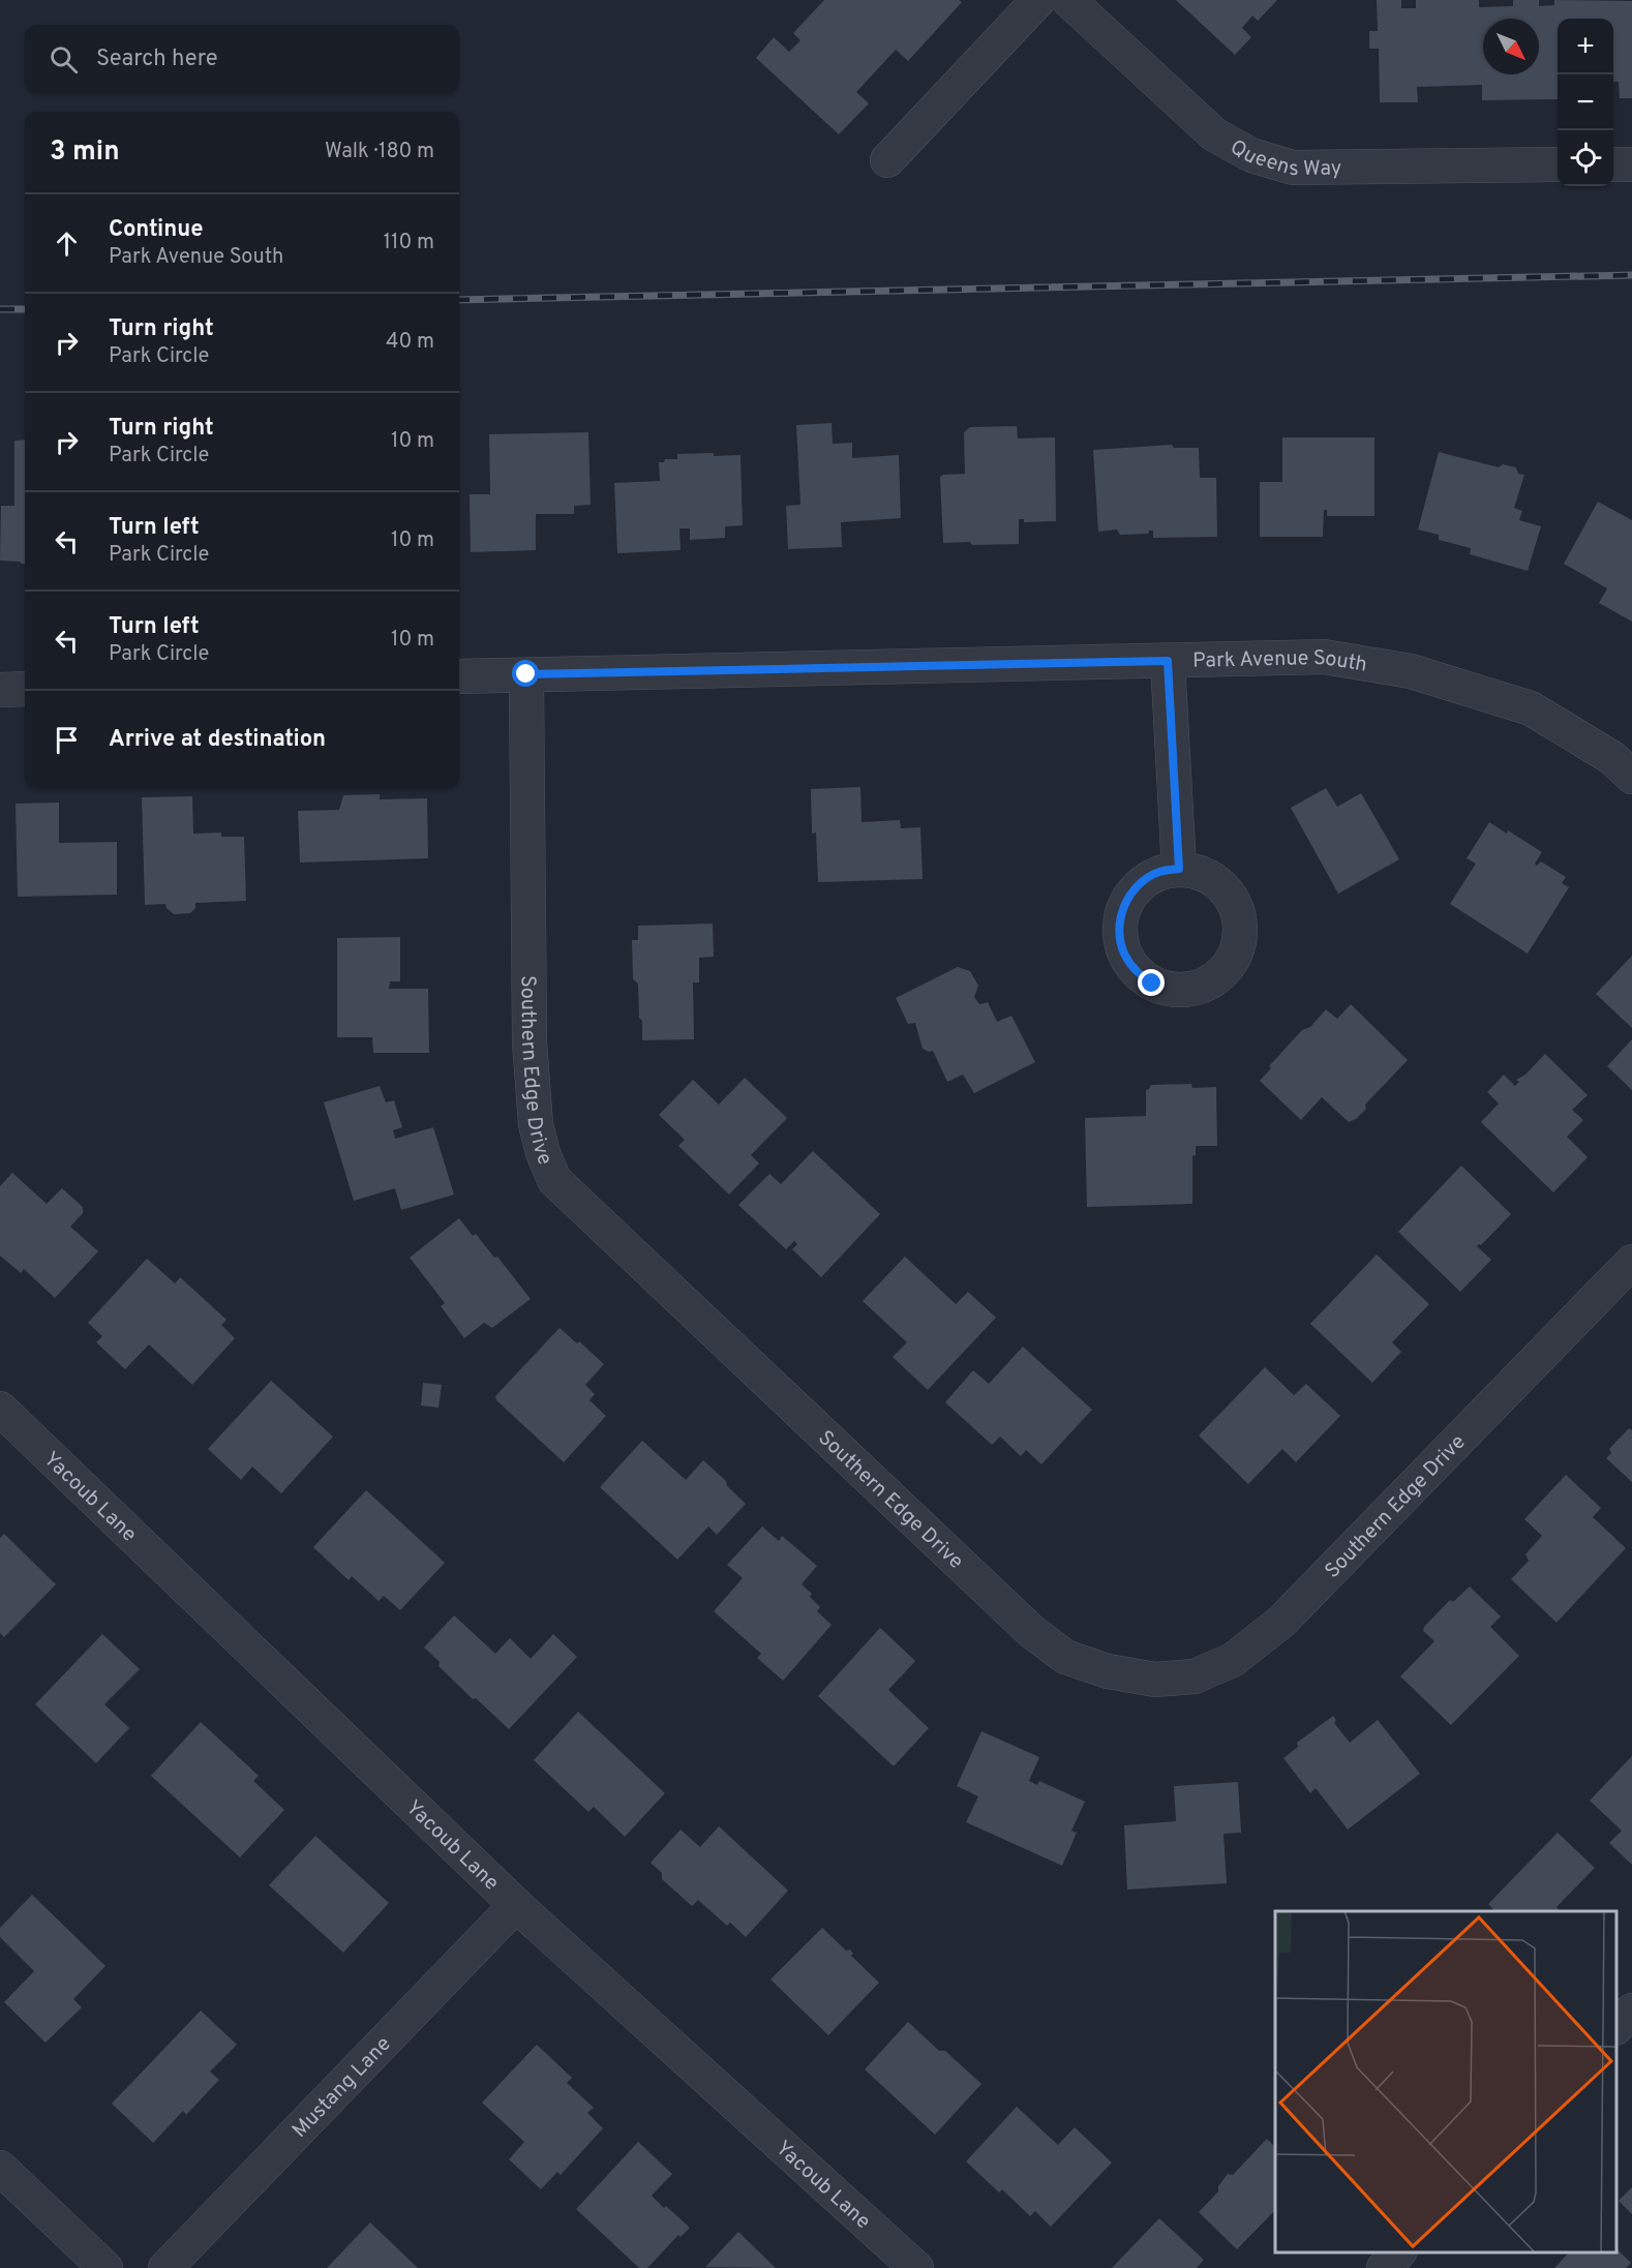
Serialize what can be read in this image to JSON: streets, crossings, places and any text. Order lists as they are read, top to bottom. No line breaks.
{"streets":{"street":["Queens Way","Park Avenue South","Southern Edge Drive","Yacoub Lane","Mustang Lane"]},"crossings":[["Park Avenue South","Southern Edge Drive"],["Yacoub Lane","Mustang Lane"]],"north":"bottom right","page":{"map_buttons":["+","−"],"search":"Search here","heading":["3 min","Walk · 180 m"],"list":[["Continue","Park Avenue South","110 m"],["Turn right","Park Circle","40 m"],["Turn right","Park Circle","10 m"],["Turn left","Park Circle","10 m"],["Turn left","Park Circle","10 m"],"Arrive at destination"]}}
